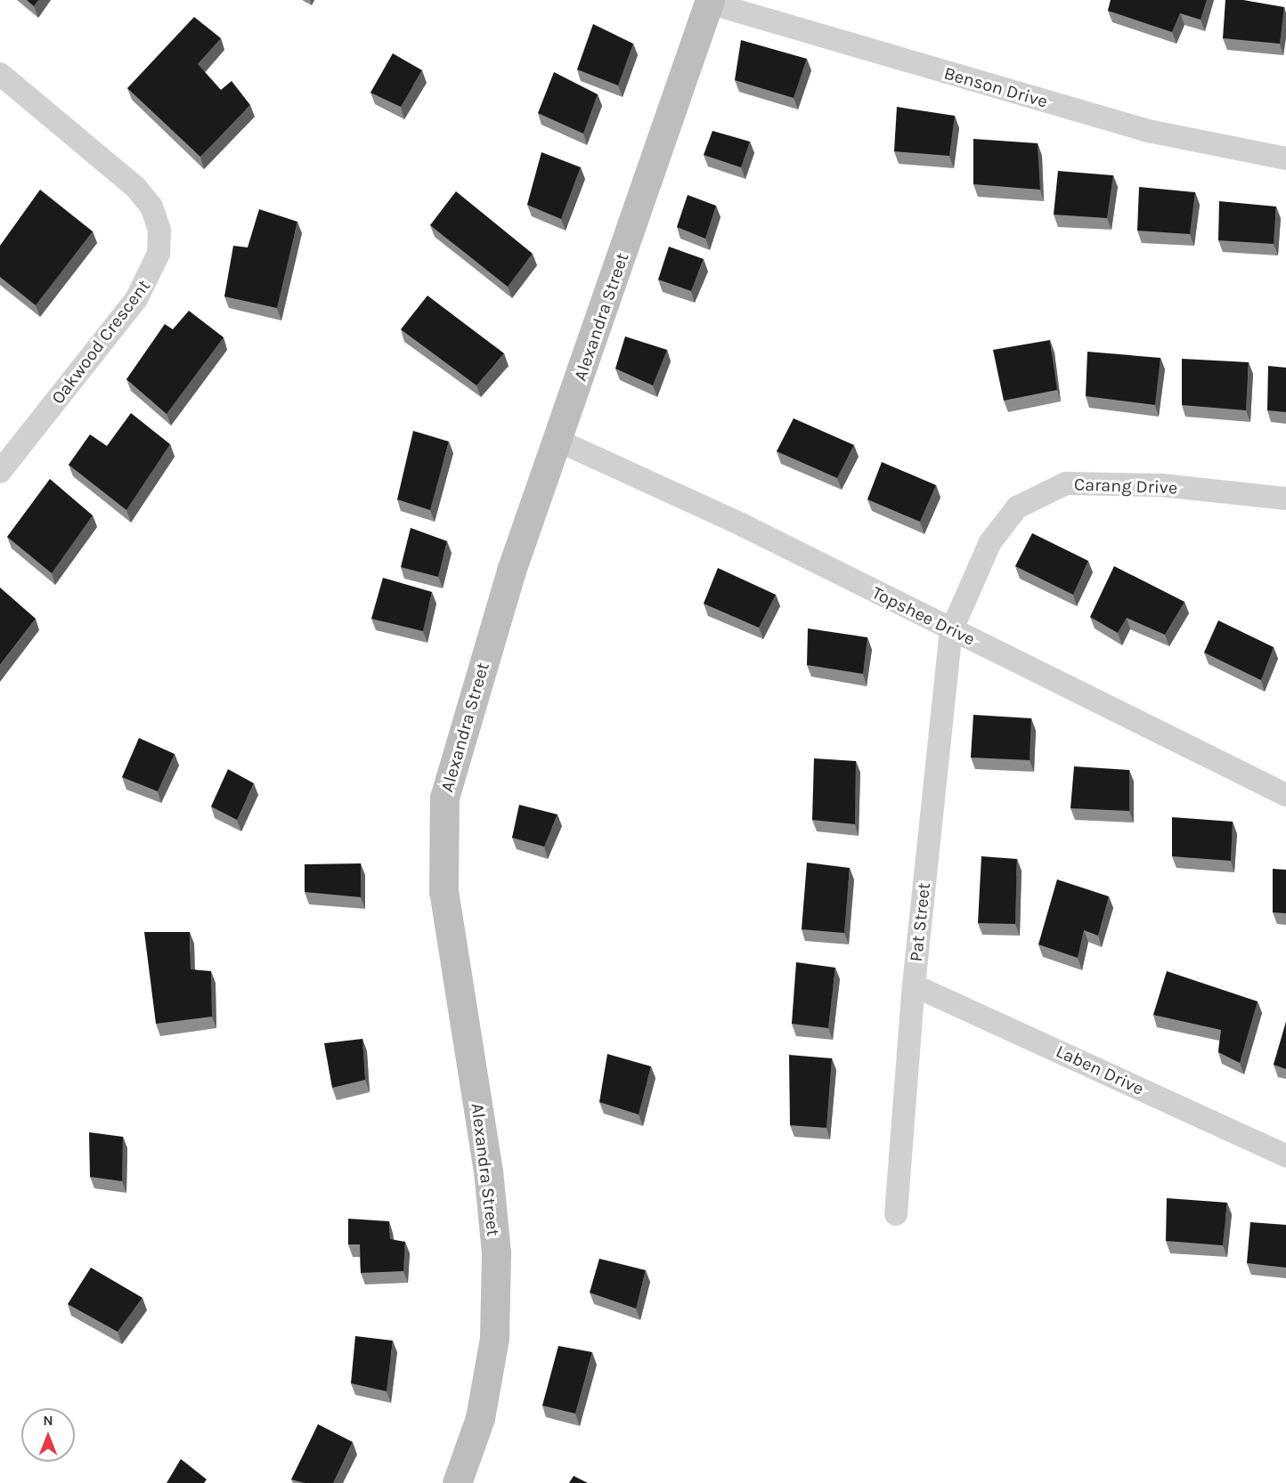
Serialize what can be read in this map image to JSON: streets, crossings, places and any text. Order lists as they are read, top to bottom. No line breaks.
{"streets":{"main road":["Alexandra Street"],"street":["Benson Drive","Oakwood Crescent","Carang Drive","Topshee Drive","Pat Street","Laben Drive"]},"crossings":[["Benson Drive","Alexandra Street"],["Alexandra Street","Topshee Drive"],["Carang Drive","Topshee Drive"],["Carang Drive","Pat Street"],["Topshee Drive","Pat Street"],["Pat Street","Laben Drive"]],"north":"top"}
